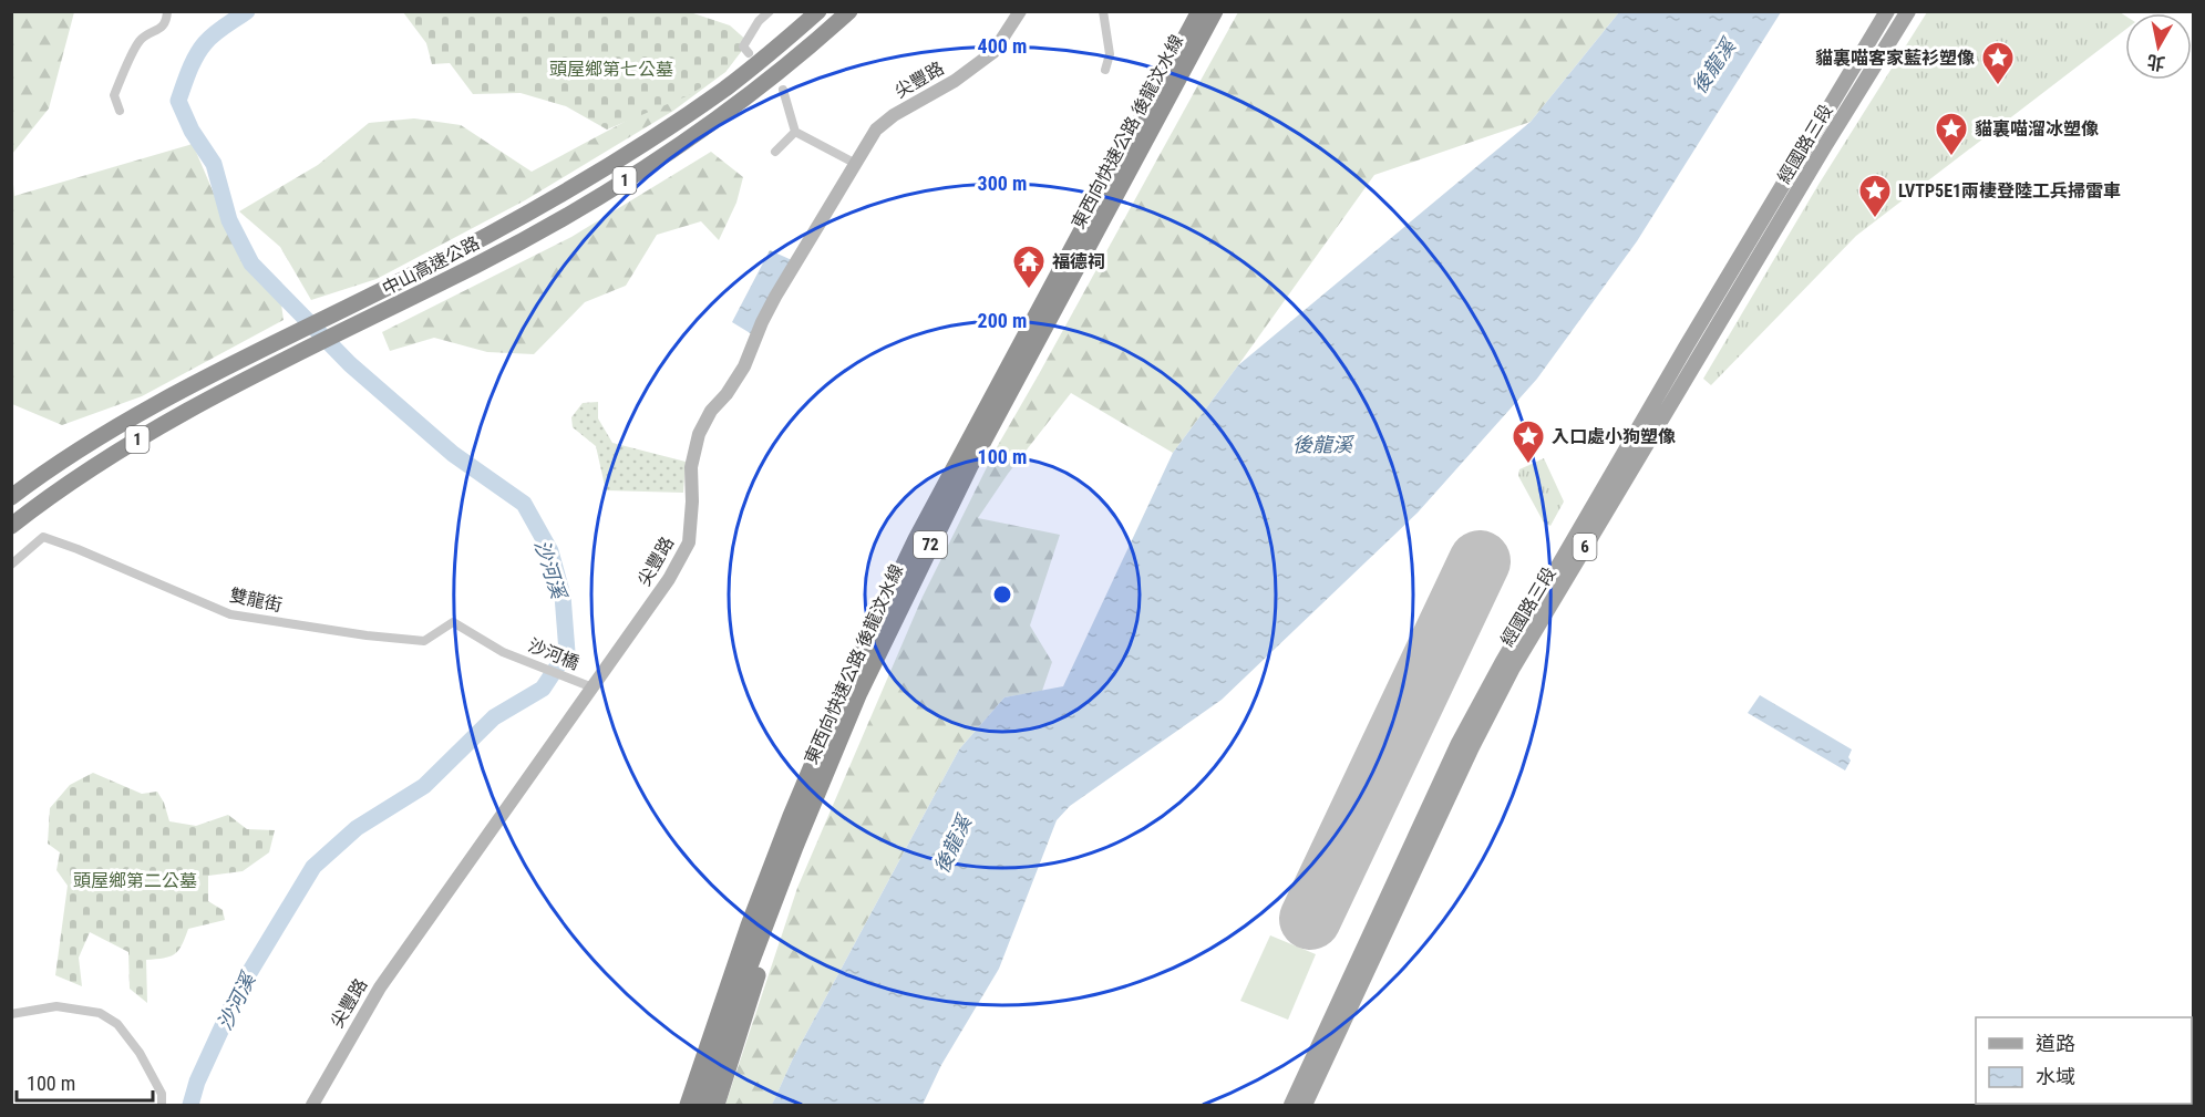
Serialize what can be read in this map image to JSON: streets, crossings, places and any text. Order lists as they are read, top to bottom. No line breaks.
{"streets":{"highway":["東西向快速公路 後龍汶水線","1","中山高速公路","72"],"main road":["經國路三段","6"],"street":["尖豐路","雙龍街","沙河橋"]},"crossings":[["尖豐路","沙河橋"],["雙龍街","沙河橋"]],"water":["後龍溪","沙河溪"],"parks":["頭屋鄉第七公墓","頭屋鄉第二公墓"],"places":{"place":["貓裏喵客家藍衫塑像","貓裏喵溜冰塑像","LVTP5E1兩棲登陸工兵掃雷車","入口處小狗塑像"],"temple":["福德祠"]},"legend":["道路","水域"],"scale_bar":"100 m","north":"bottom","rings":["400 m","300 m","200 m","100 m"]}
